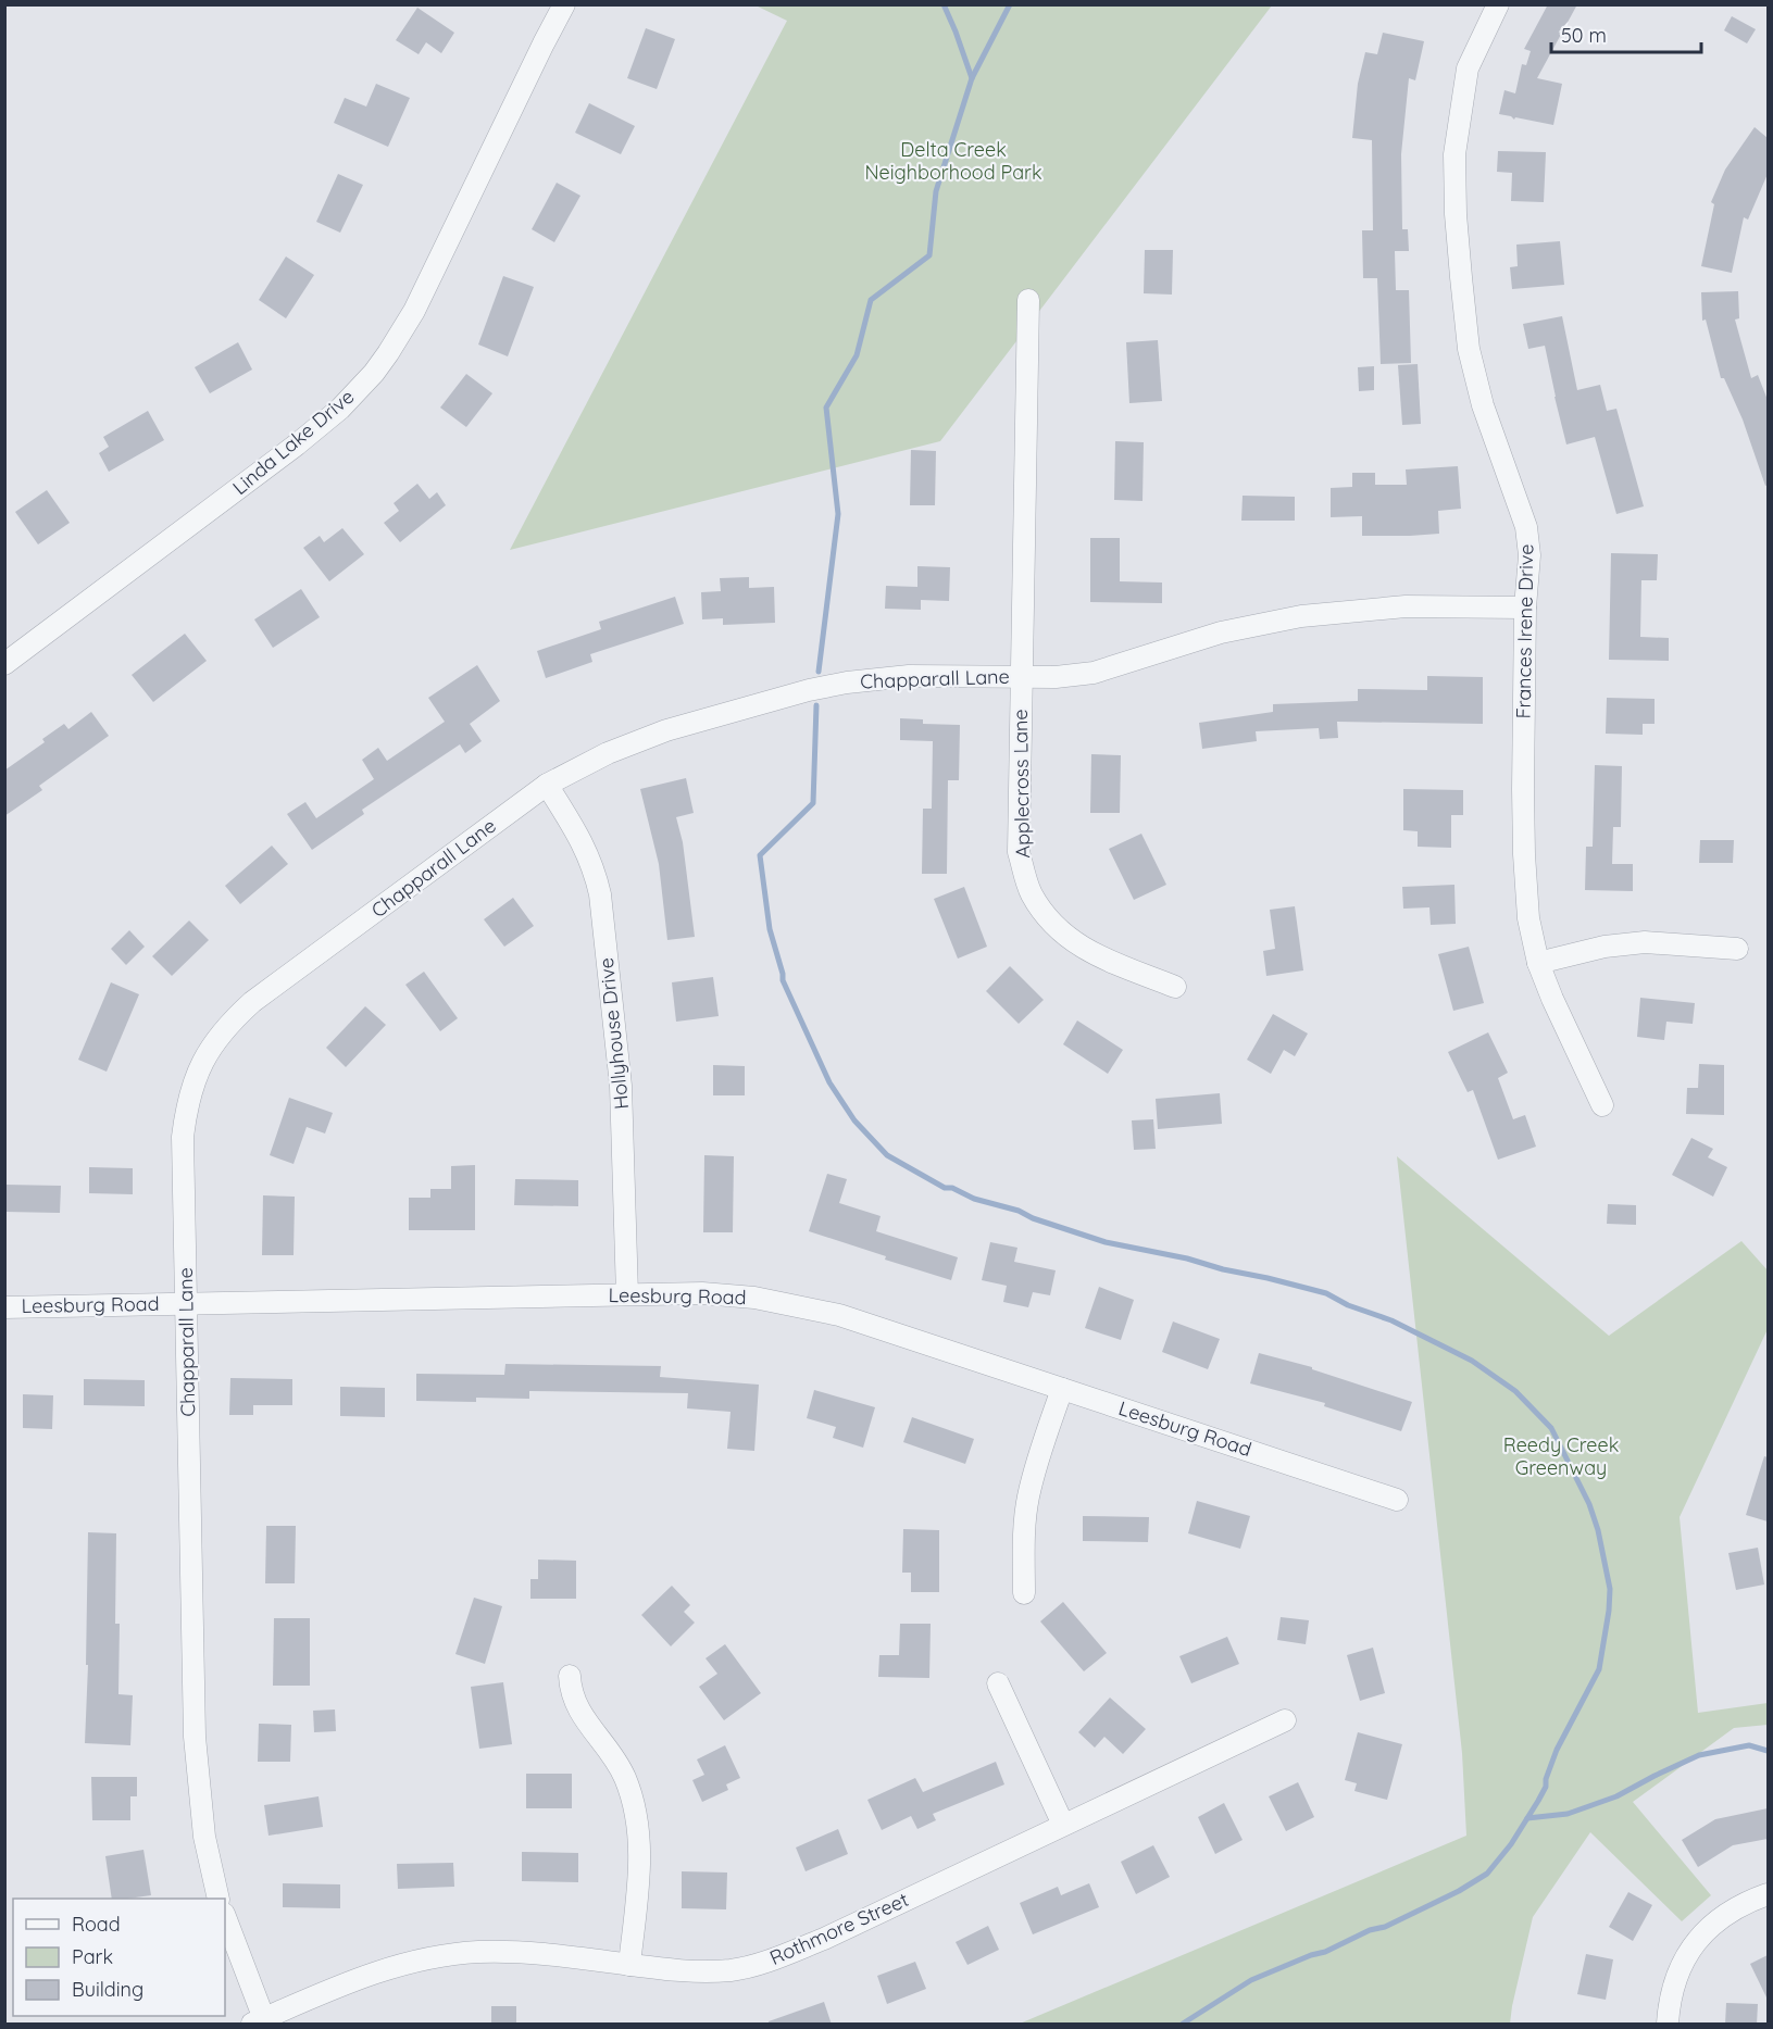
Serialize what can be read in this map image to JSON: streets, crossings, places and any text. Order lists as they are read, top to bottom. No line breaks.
{"streets":{"street":["Linda Lake Drive","Frances Irene Drive","Chapparall Lane","Applecross Lane","Hollyhouse Drive","Leesburg Road","Rothmore Street"]},"crossings":[["Frances Irene Drive","Chapparall Lane"],["Chapparall Lane","Applecross Lane"],["Chapparall Lane","Hollyhouse Drive"],["Chapparall Lane","Leesburg Road"],["Hollyhouse Drive","Leesburg Road"]],"parks":["Delta Creek Neighborhood Park","Reedy Creek Greenway"],"legend":["Road","Park","Building"],"scale_bar":"50 m"}
